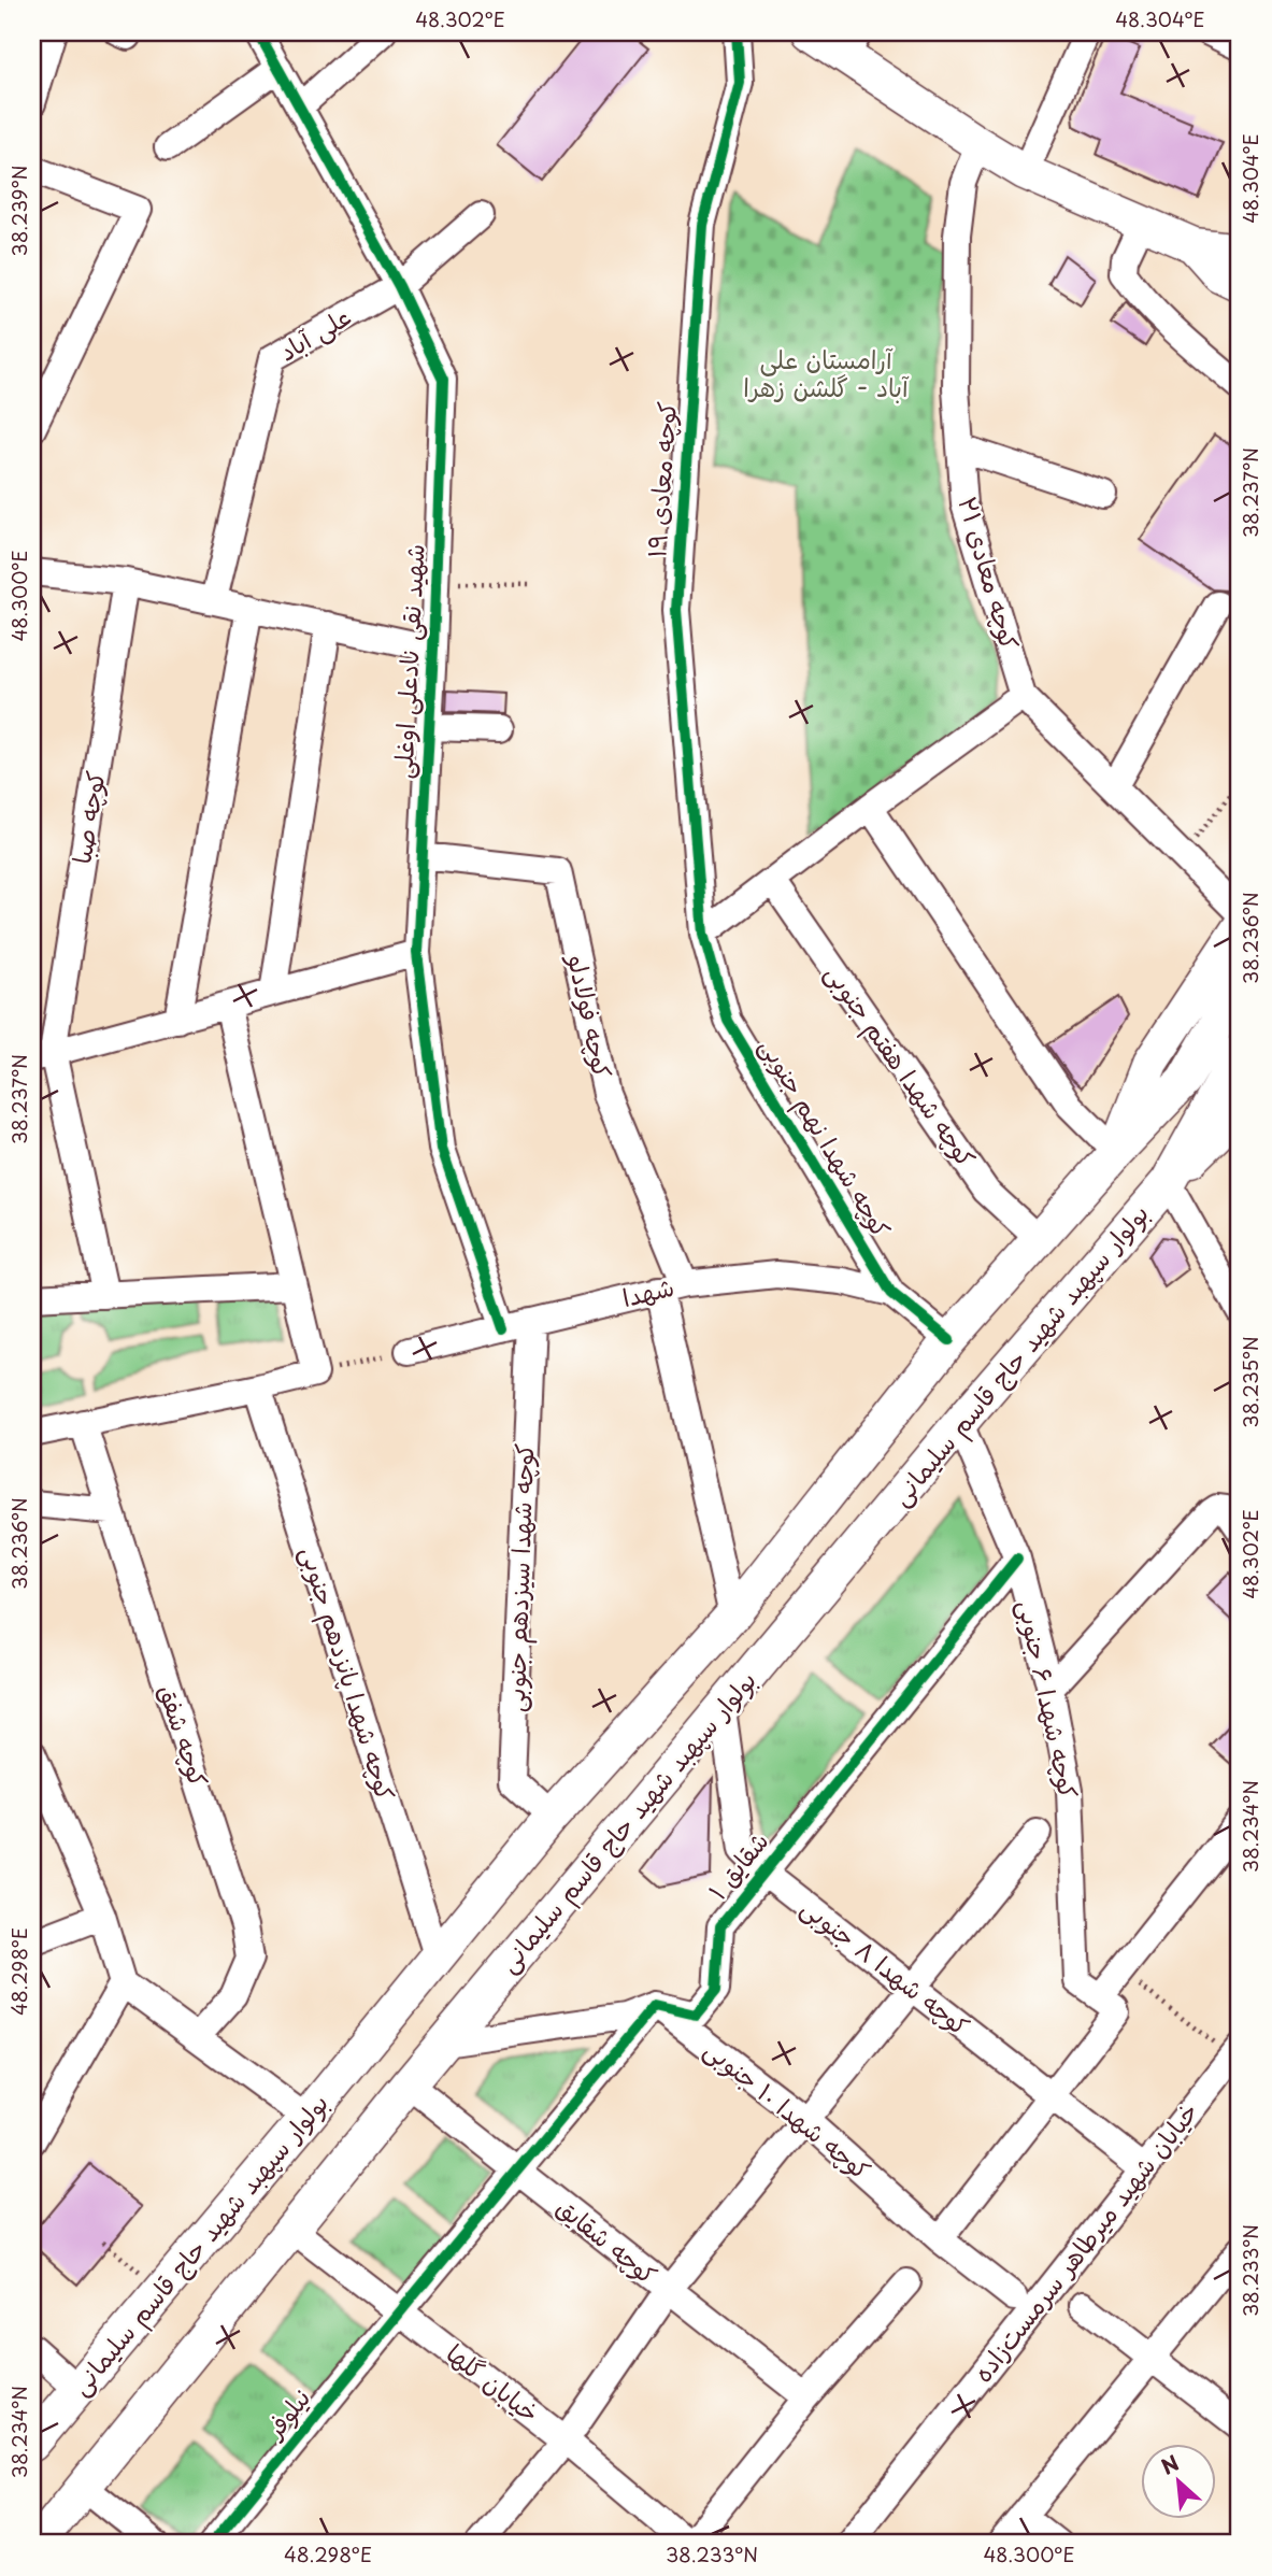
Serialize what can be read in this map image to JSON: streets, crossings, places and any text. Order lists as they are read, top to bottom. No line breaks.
{"streets":{"main road":["بولوار سپهبد شهید حاج قاسم سلیمانی"],"street":["علی آباد","کوچه معادی ۱۹","کوچه معادی ۲۱","شهید نقی نادعلی اوغلی","کوچه صبا","کوچه فولادلو","کوچه شهدا هفتم جنوبی","کوچه شهدا نهم جنوبی","شهدا","کوچه شهدا سیزدهم جنوبی","کوچه شهدا پانزدهم جنوبی","کوچه شهدا ۶ جنوبی","کوچه شفق","شقایق ۱","کوچه شهدا ۸ جنوبی","کوچه شهدا ۱۰ جنوبی","کوچه شقایق","خیابان شهید میرطاهر سرمست‌زاده","خیابان گلها","نیلوفر"]},"crossings":[["علی آباد","شهید نقی نادعلی اوغلی"],["کوچه معادی ۱۹","کوچه شهدا نهم جنوبی"],["شهید نقی نادعلی اوغلی","کوچه فولادلو"],["شهید نقی نادعلی اوغلی","شهدا"],["کوچه فولادلو","شهدا"],["کوچه شهدا هفتم جنوبی","بولوار سپهبد شهید حاج قاسم سلیمانی"],["کوچه شهدا نهم جنوبی","شهدا"],["کوچه شهدا نهم جنوبی","بولوار سپهبد شهید حاج قاسم سلیمانی"],["شهدا","کوچه شهدا سیزدهم جنوبی"],["بولوار سپهبد شهید حاج قاسم سلیمانی","کوچه شهدا سیزدهم جنوبی"],["بولوار سپهبد شهید حاج قاسم سلیمانی","کوچه شهدا پانزدهم جنوبی"],["بولوار سپهبد شهید حاج قاسم سلیمانی","کوچه شهدا ۶ جنوبی"],["بولوار سپهبد شهید حاج قاسم سلیمانی","کوچه شهدا ۸ جنوبی"],["بولوار سپهبد شهید حاج قاسم سلیمانی","کوچه شقایق"],["بولوار سپهبد شهید حاج قاسم سلیمانی","خیابان گلها"],["کوچه شهدا ۶ جنوبی","شقایق ۱"],["شقایق ۱","کوچه شهدا ۸ جنوبی"],["شقایق ۱","کوچه شهدا ۱۰ جنوبی"],["کوچه شهدا ۸ جنوبی","خیابان شهید میرطاهر سرمست‌زاده"],["خیابان گلها","نیلوفر"]],"parks":["آرامستان علی آباد - گلشن زهرا"],"north":"top left","coordinates":["48.302°E","48.304°E","38.239°N","38.237°N","48.300°E","38.236°N","38.235°N","38.234°N","48.298°E","38.233°N"]}
